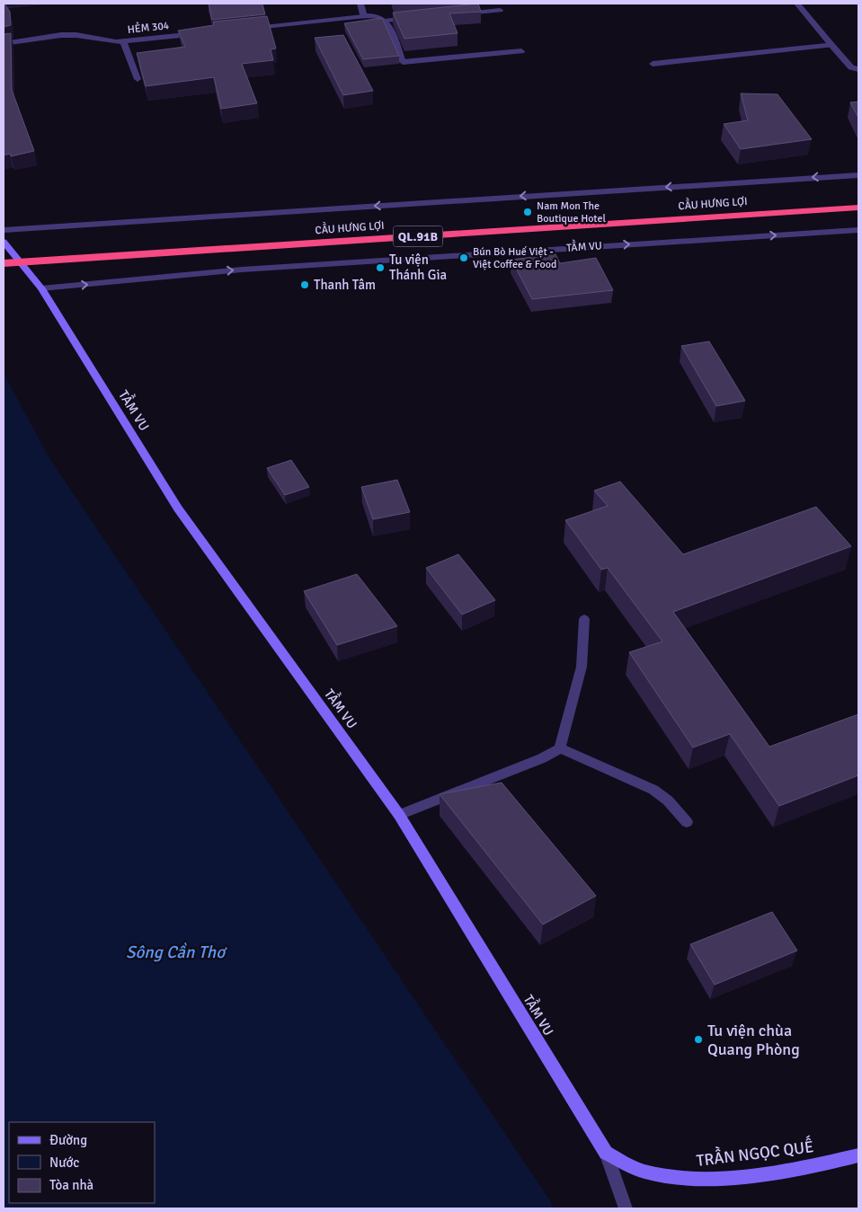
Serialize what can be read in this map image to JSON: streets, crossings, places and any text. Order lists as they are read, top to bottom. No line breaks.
{"streets":{"highway":["CẦU HƯNG LỢI","QL.91B"],"street":["HẺM 304","TẦM VU","TRẦN NGỌC QUẾ"]},"crossings":[["TẦM VU","TRẦN NGỌC QUẾ"]],"water":["Sông Cần Thơ"],"places":["Nam Mon The Boutique Hotel","Bún Bò Huế Việt - Việt Coffee & Food","Tu viện Thánh Gia","Thanh Tâm","Tu viện chùa Quang Phòng"],"legend":["Đường","Nước","Tòa nhà"]}
